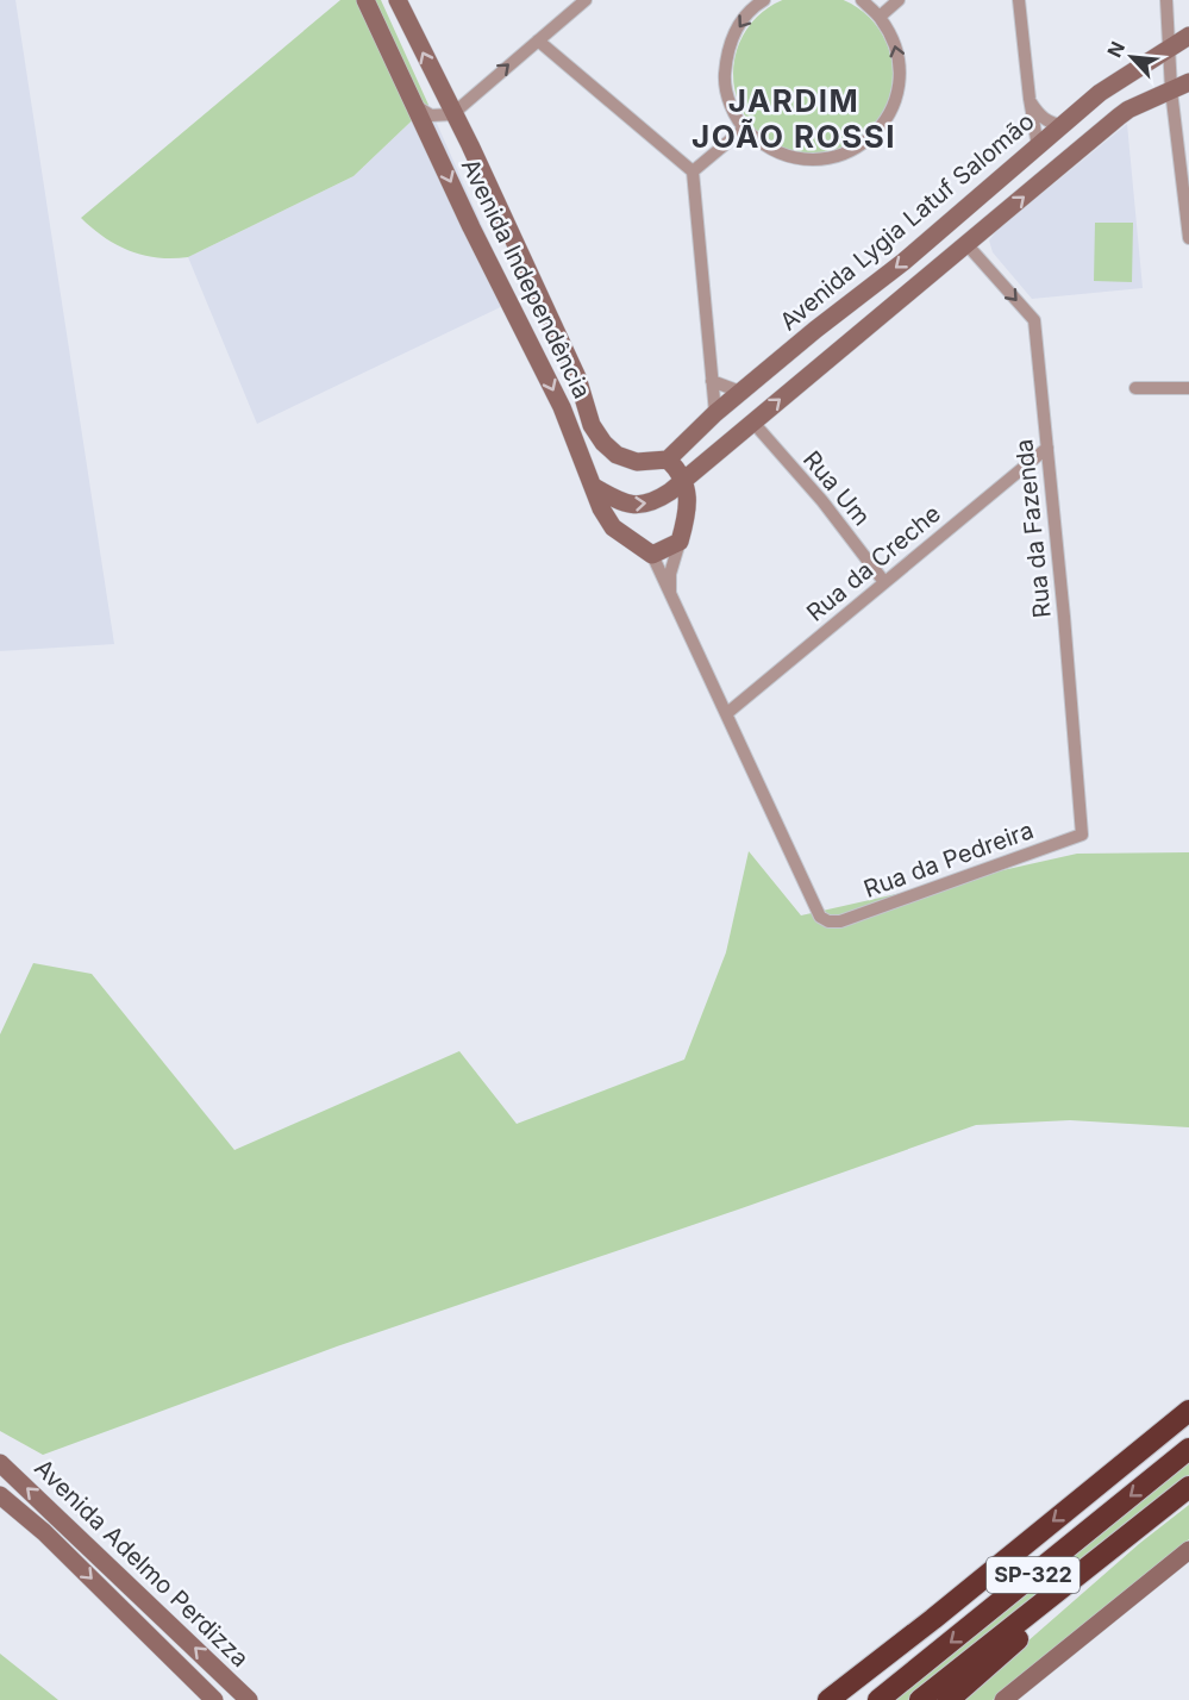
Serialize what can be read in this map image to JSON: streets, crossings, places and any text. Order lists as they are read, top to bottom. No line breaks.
{"streets":{"highway":["SP-322"],"main road":["Avenida Lygia Latuf Salomão","Avenida Independência","Avenida Adelmo Perdizza"],"street":["Rua Um","Rua da Fazenda","Rua da Creche","Rua da Pedreira"]},"crossings":[["Avenida Lygia Latuf Salomão","Avenida Independência"],["Rua Um","Rua da Creche"],["Rua da Fazenda","Rua da Creche"],["Rua da Fazenda","Rua da Pedreira"],["Rua da Creche","Rua da Pedreira"]],"one_way":["Rua da Fazenda"],"districts":["JARDIM JOÃO ROSSI"],"north":"top left"}
